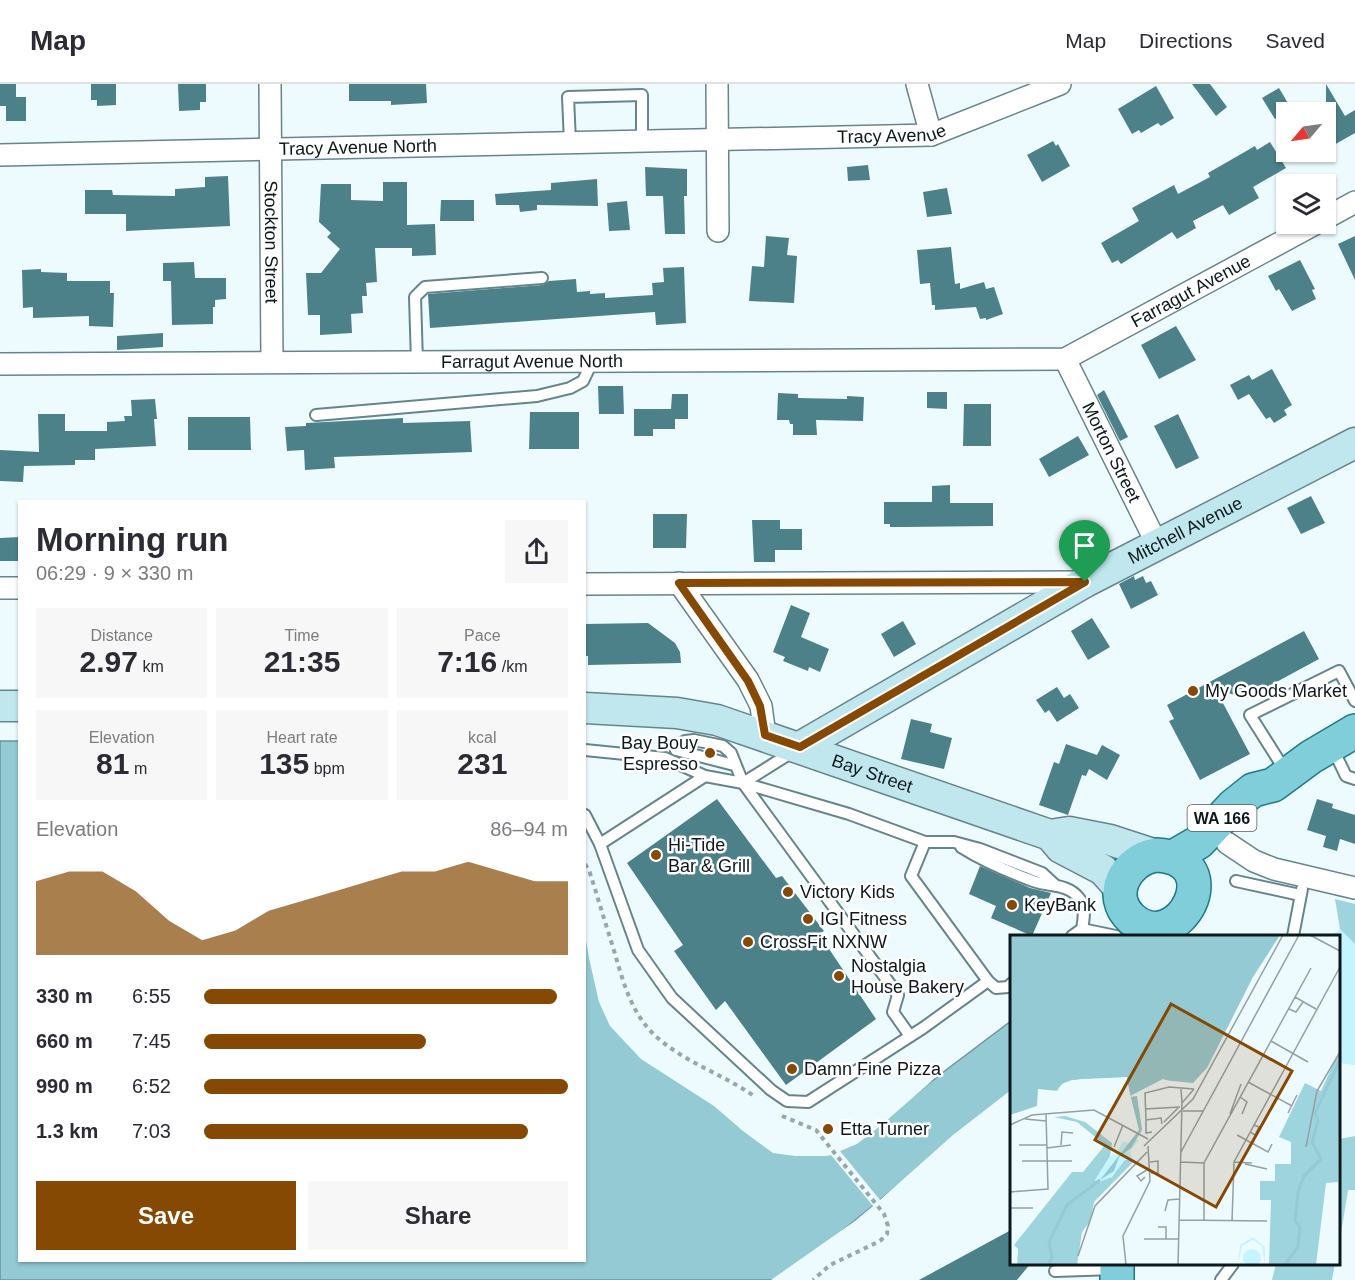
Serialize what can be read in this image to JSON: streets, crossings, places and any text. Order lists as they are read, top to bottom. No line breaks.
{"streets":{"main road":["Mitchell Avenue","Bay Street","WA 166"],"street":["Tracy Avenue","Tracy Avenue North","Stockton Street","Farragut Avenue","Farragut Avenue North","Morton Street"]},"crossings":[["Tracy Avenue","Tracy Avenue North"],["Tracy Avenue North","Stockton Street"],["Stockton Street","Farragut Avenue North"],["Farragut Avenue","Farragut Avenue North"],["Farragut Avenue","Morton Street"],["Farragut Avenue North","Morton Street"],["Morton Street","Mitchell Avenue"],["Mitchell Avenue","Bay Street"],["Bay Street","WA 166"]],"places":["My Goods Market","Bay Bouy Espresso","Hi-Tide Bar & Grill","Victory Kids","KeyBank","IGI Fitness","CrossFit NXNW","Nostalgia House Bakery","Damn Fine Pizza","Etta Turner"],"north":"bottom left","page":{"header":"Map","nav":["Map","Directions","Saved"],"heading":["Morning run","06:29 · 9 × 330 m"],"stats":[["Distance","2.97 km"],["Time","21:35"],["Pace","7:16 /km"],["Elevation","81 m"],["Heart rate","135 bpm"],["kcal","231"]],"chart":["Elevation","86–94 m"],"list":[{"name":"330 m","note":"6:55"},{"name":"660 m","note":"7:45"},{"name":"990 m","note":"6:52"},{"name":"1.3 km","note":"7:03"}],"buttons":["Save","Share"]}}
